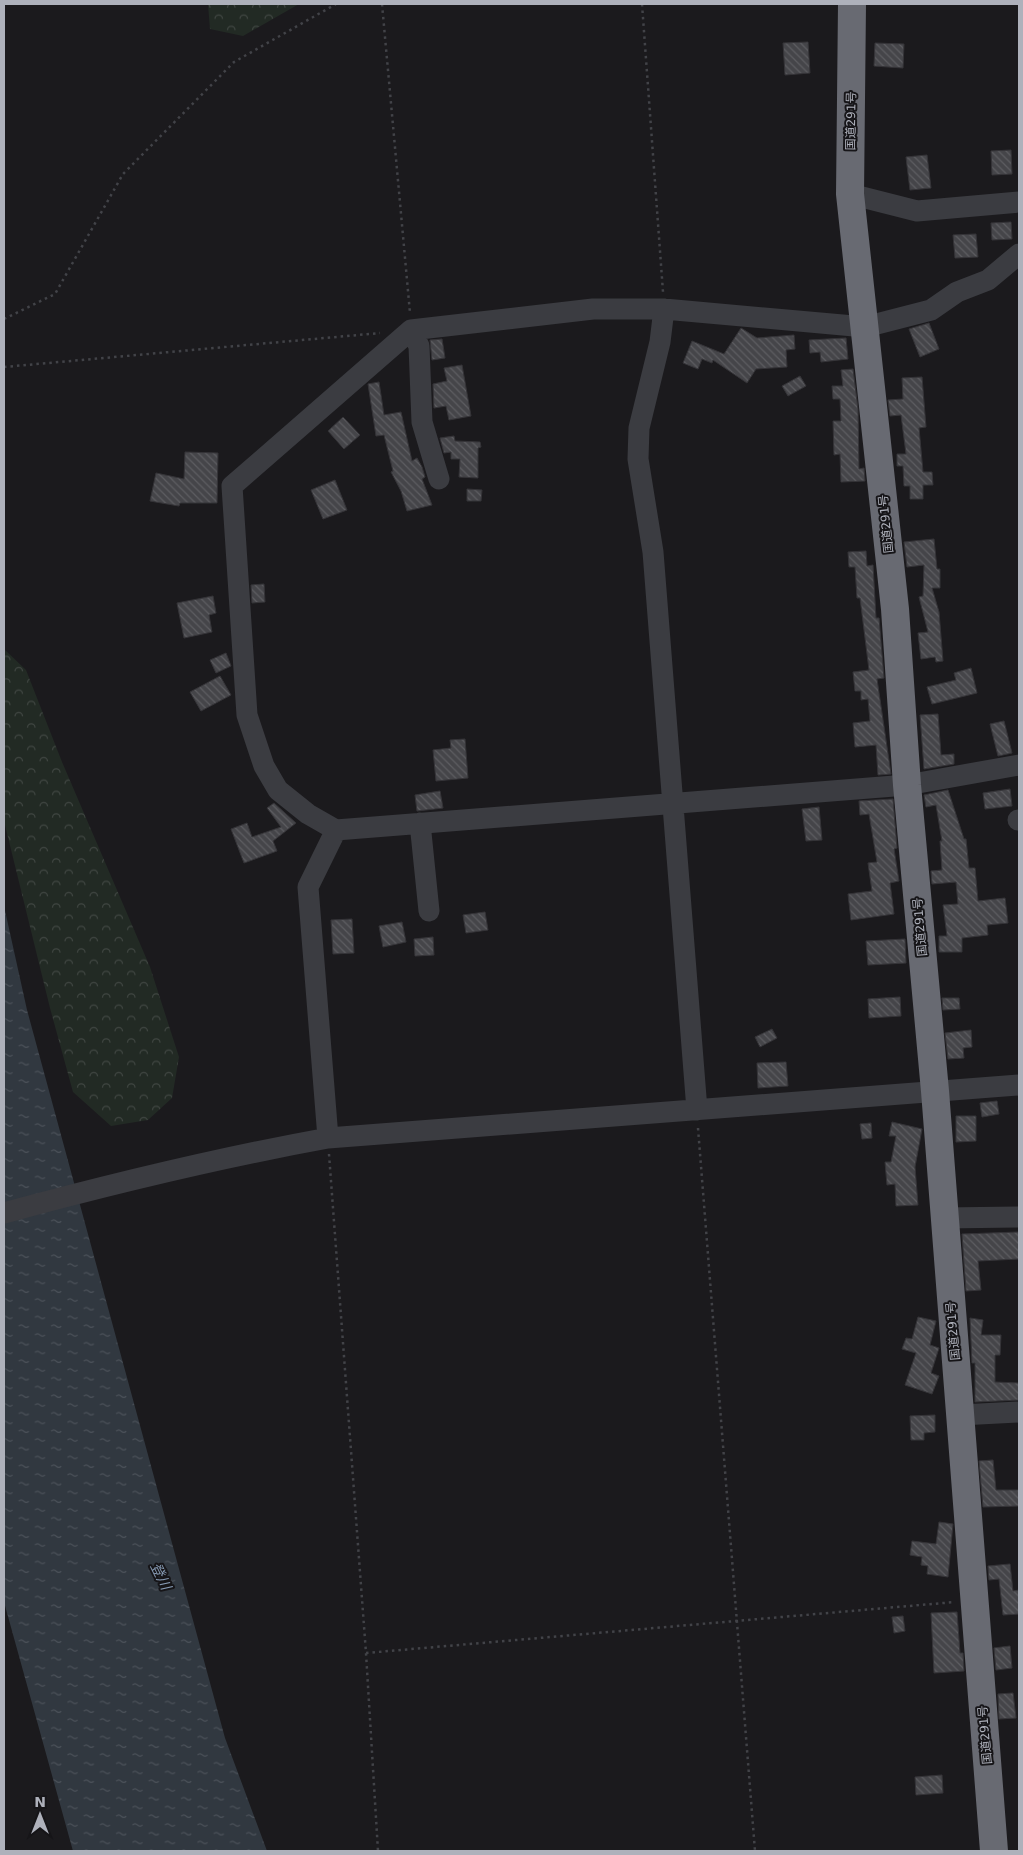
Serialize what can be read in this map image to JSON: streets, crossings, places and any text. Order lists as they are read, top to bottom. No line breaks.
{"streets":{"highway":["国道291号"]},"water":["登川"],"north":"top"}
